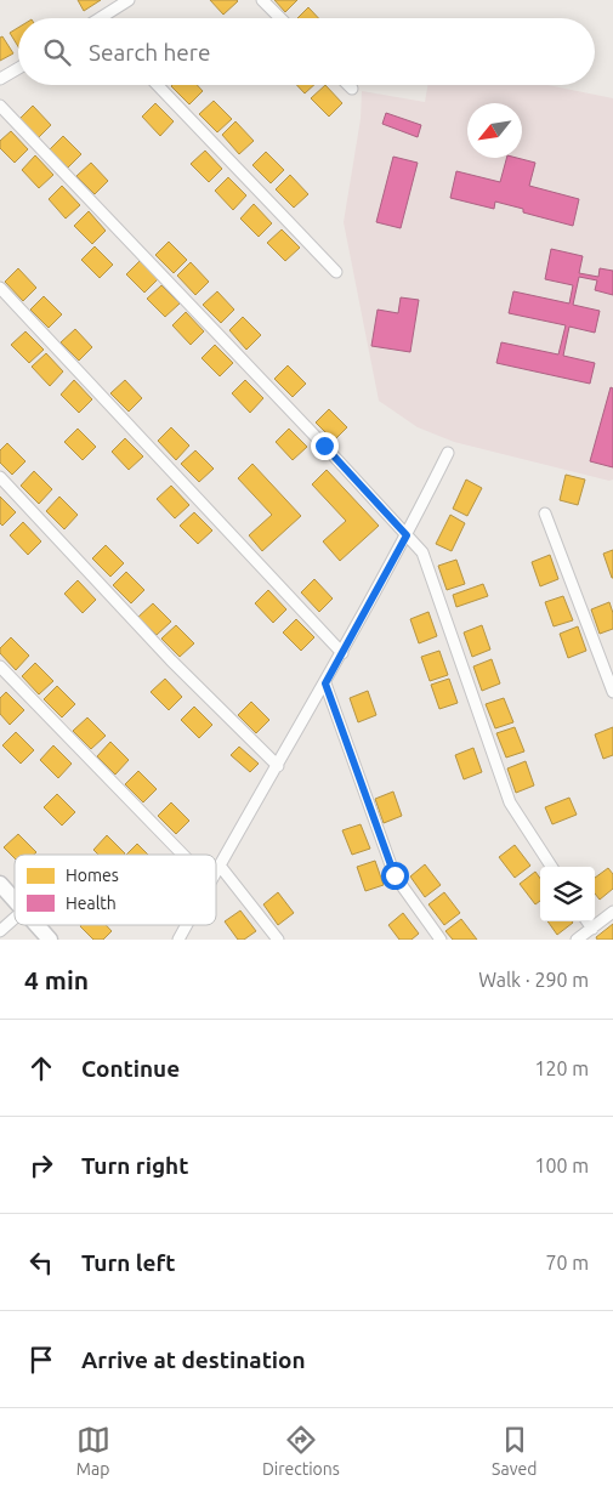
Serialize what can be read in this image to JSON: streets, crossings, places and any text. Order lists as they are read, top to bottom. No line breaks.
{"legend":["Homes","Health"],"north":"bottom left","page":{"search":"Search here","heading":["4 min","Walk · 290 m"],"list":[["Continue","120 m"],["Turn right","100 m"],["Turn left","70 m"],"Arrive at destination"],"nav":["Map","Directions","Saved"]}}
